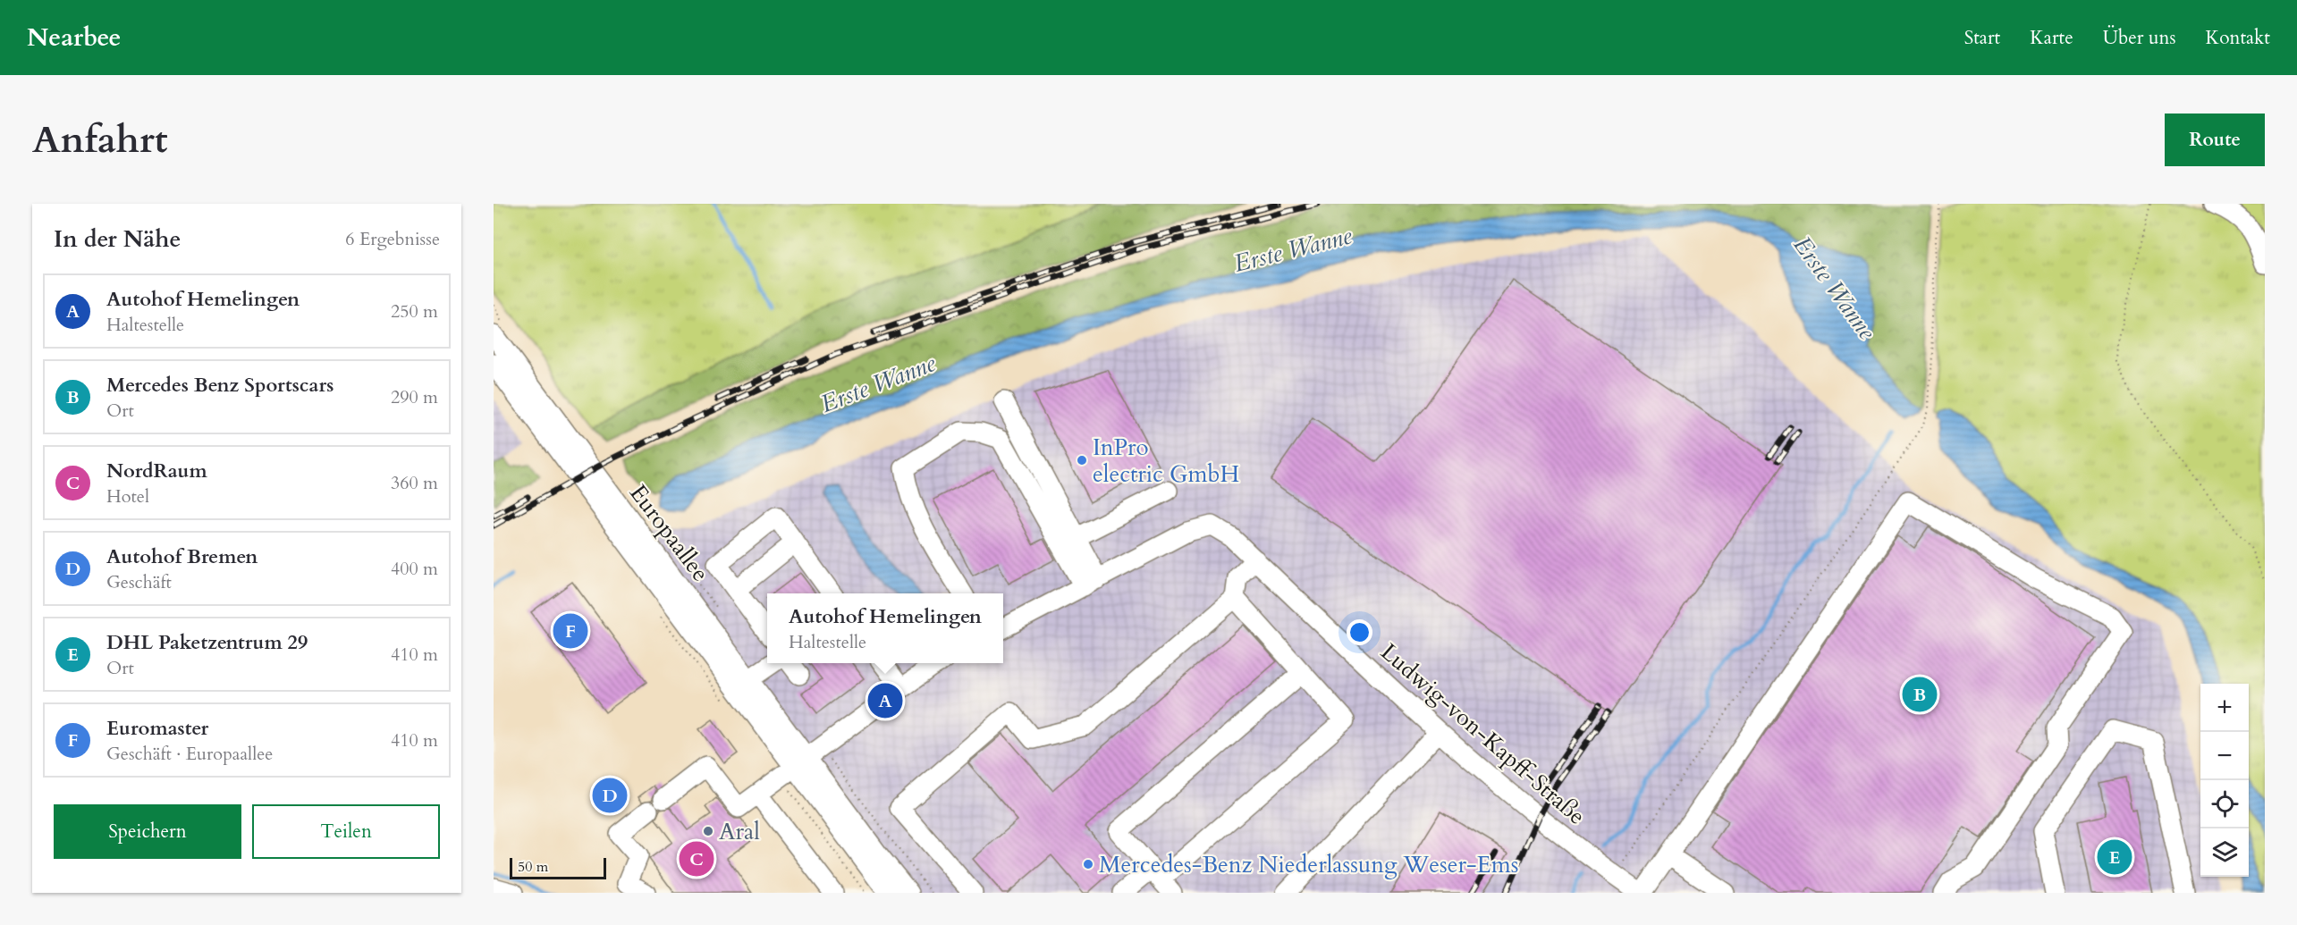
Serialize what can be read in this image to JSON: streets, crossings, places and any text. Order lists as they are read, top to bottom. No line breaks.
{"streets":{"street":["Europaallee","Ludwig-von-Kapff-Straße"]},"water":["Erste Wanne"],"places":["InPro electric GmbH","Aral","Mercedes-Benz Niederlassung Weser-Ems"],"scale_bar":"50 m","page":{"header":"Nearbee","nav":["Start","Karte","Über uns","Kontakt"],"buttons":["Route",["Speichern","Teilen"]],"title":"Anfahrt","heading":["In der Nähe","6 Ergebnisse"],"list":[{"mark":"A","name":"Autohof Hemelingen","note":"Haltestelle","value":"250 m"},{"mark":"B","name":"Mercedes Benz Sportscars","note":"Ort","value":"290 m"},{"mark":"C","name":"NordRaum","note":"Hotel","value":"360 m"},{"mark":"D","name":"Autohof Bremen","note":"Geschäft","value":"400 m"},{"mark":"E","name":"DHL Paketzentrum 29","note":"Ort","value":"410 m"},{"mark":"F","name":"Euromaster","note":"Geschäft · Europaallee","value":"410 m"}],"popup":["Autohof Hemelingen","Haltestelle"],"pins":["F","B","A","D","E","C"],"map_buttons":["+","−"],"scale":"50 m"}}
